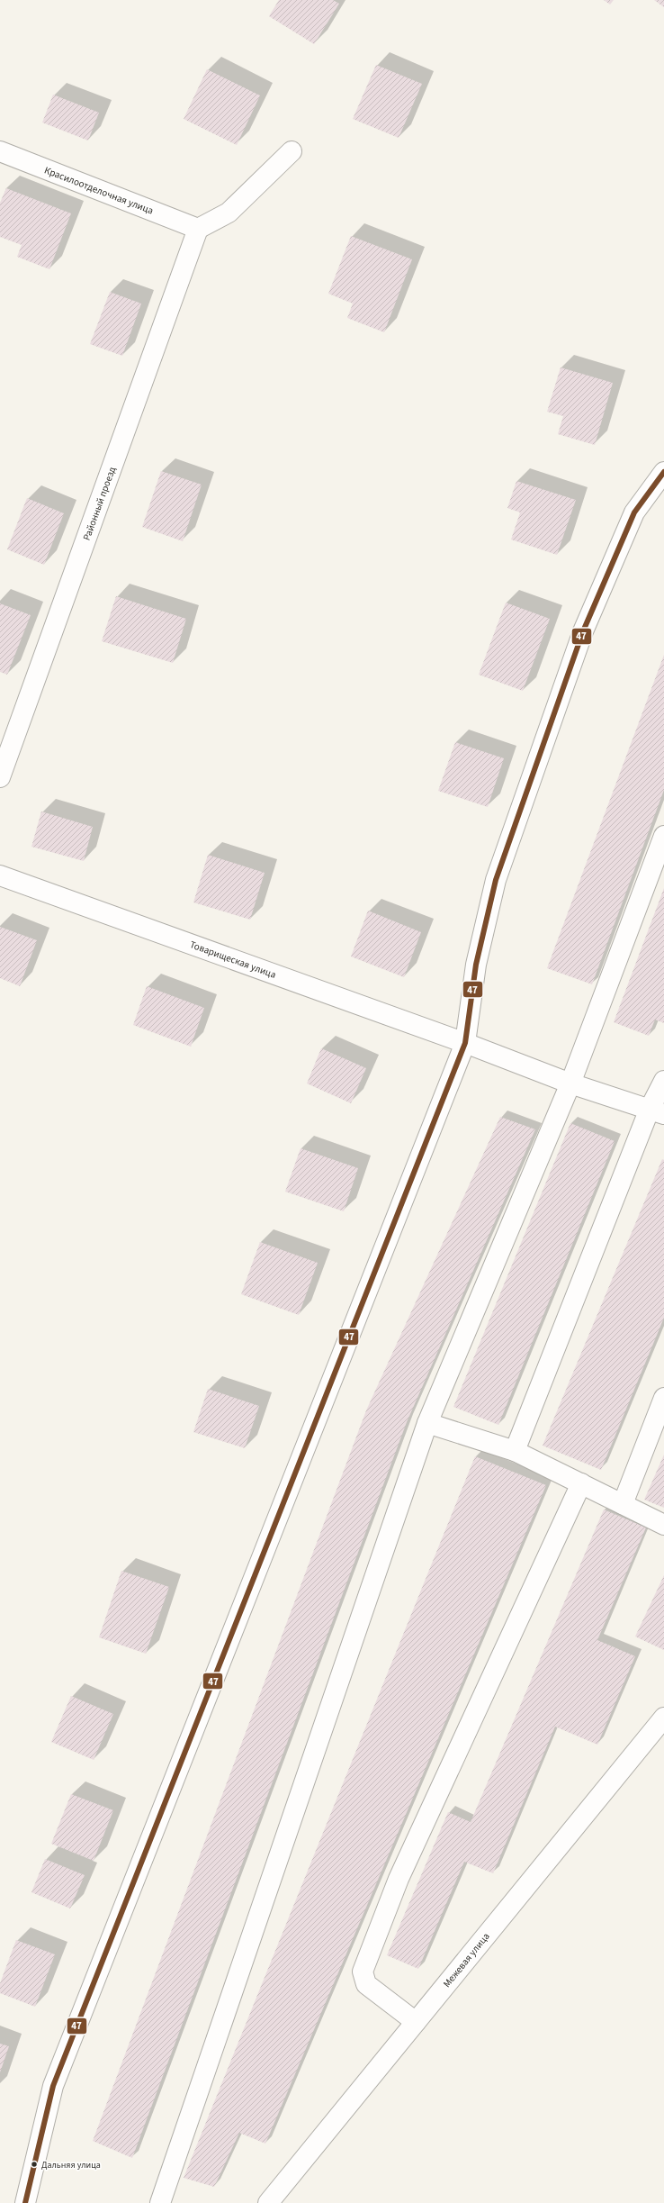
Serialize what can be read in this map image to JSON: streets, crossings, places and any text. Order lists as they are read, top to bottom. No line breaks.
{"streets":{"street":["Красилоотделочная улица","Районный проезд","Товарищеская улица","Межевая улица"]},"crossings":[["Красилоотделочная улица","Районный проезд"]],"places":["Дальняя улица"],"lines":["transit line 47"]}
